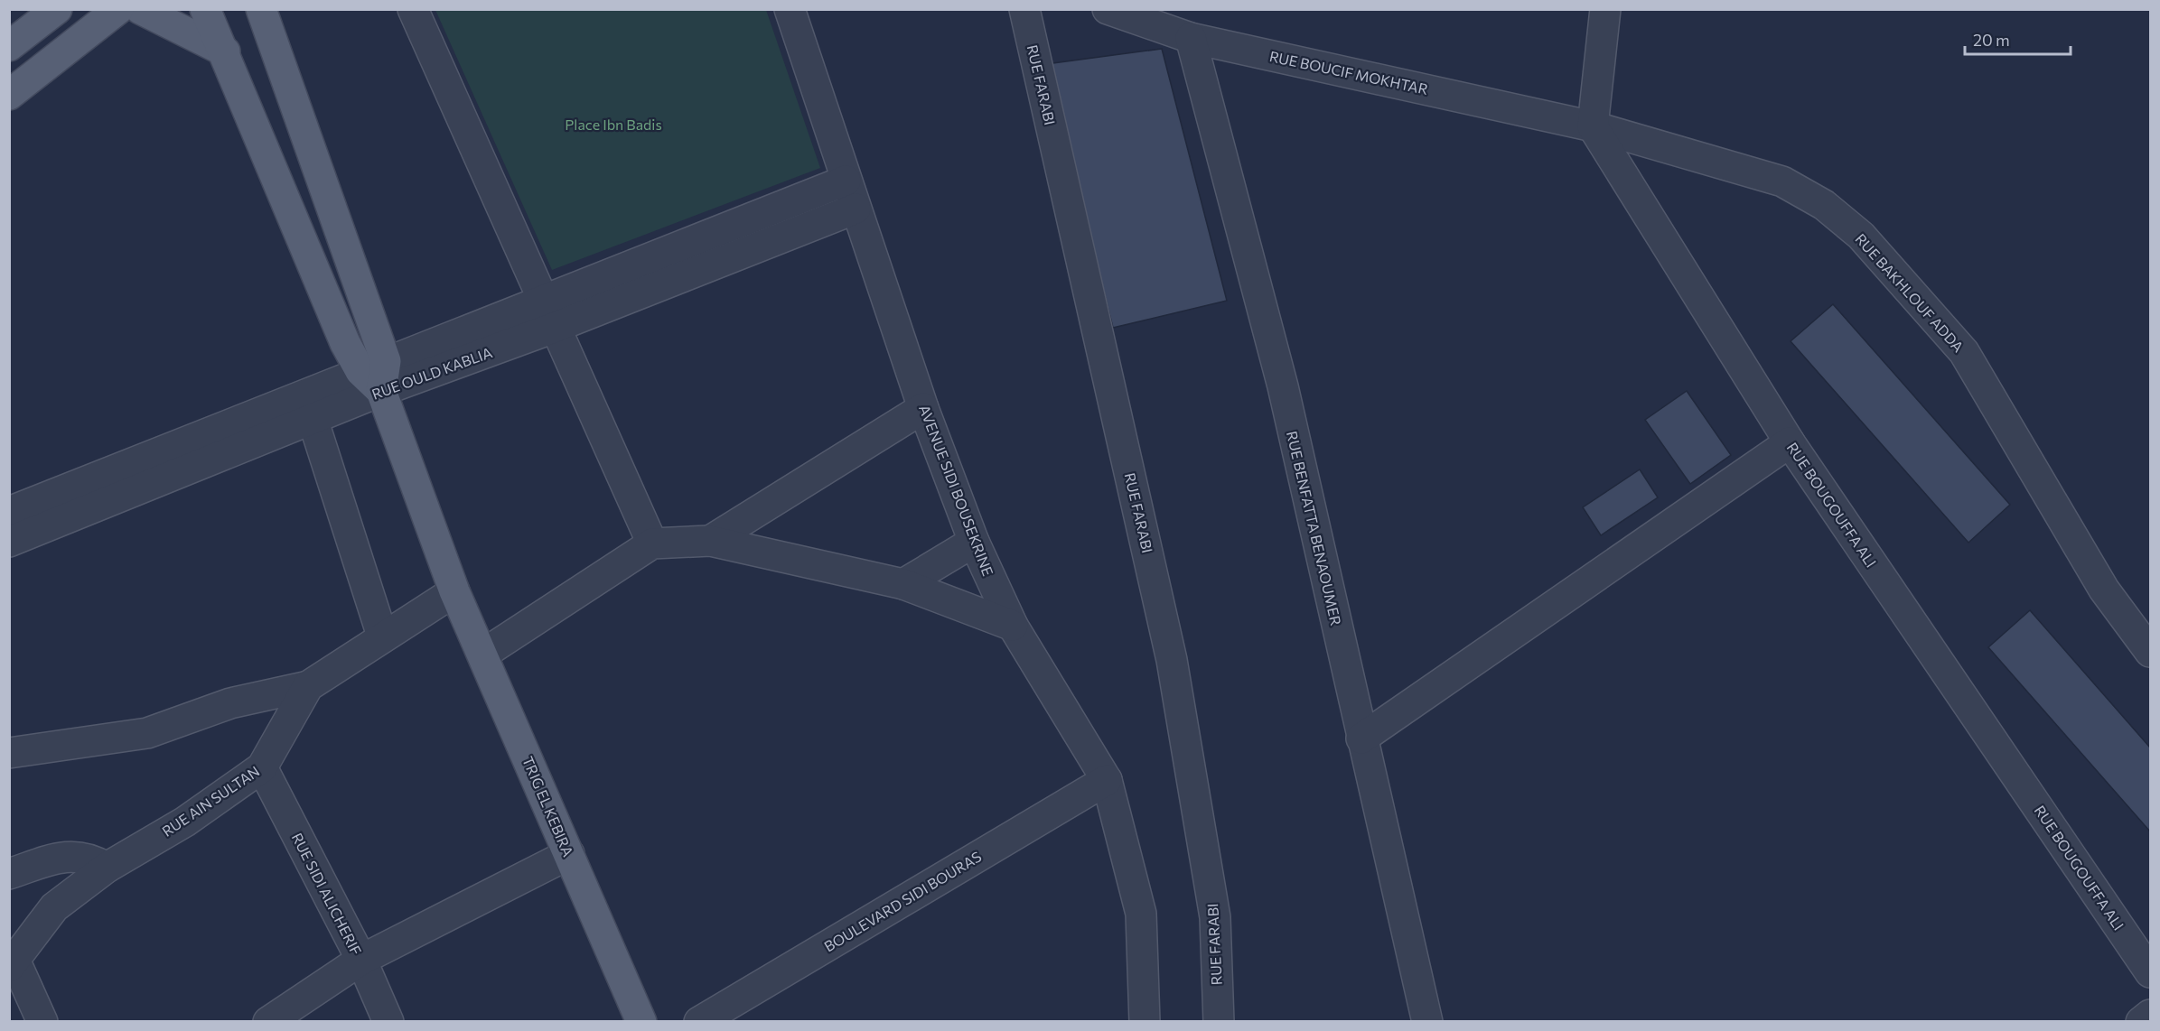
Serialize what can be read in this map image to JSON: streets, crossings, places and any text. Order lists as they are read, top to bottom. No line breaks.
{"streets":{"main road":["TRIG EL KEBIRA"],"street":["RUE BOUCIF MOKHTAR","RUE FARABI","RUE BAKHLOUF ADDA","RUE OULD KABLIA","AVENUE SIDI BOUSEKRINE","RUE BOUGOUFFA ALI","RUE BENFATTA BENAOUMER","RUE AIN SULTAN","RUE SIDI ALICHERIF","BOULEVARD SIDI BOURAS"]},"crossings":[["RUE BOUCIF MOKHTAR","RUE BAKHLOUF ADDA"],["RUE BOUCIF MOKHTAR","RUE BOUGOUFFA ALI"],["RUE BOUCIF MOKHTAR","RUE BENFATTA BENAOUMER"],["RUE BAKHLOUF ADDA","RUE BOUGOUFFA ALI"],["RUE OULD KABLIA","AVENUE SIDI BOUSEKRINE"],["RUE OULD KABLIA","TRIG EL KEBIRA"],["AVENUE SIDI BOUSEKRINE","BOULEVARD SIDI BOURAS"],["RUE AIN SULTAN","TRIG EL KEBIRA"],["RUE AIN SULTAN","RUE SIDI ALICHERIF"]],"parks":["Place Ibn Badis"],"scale_bar":"20 m"}
